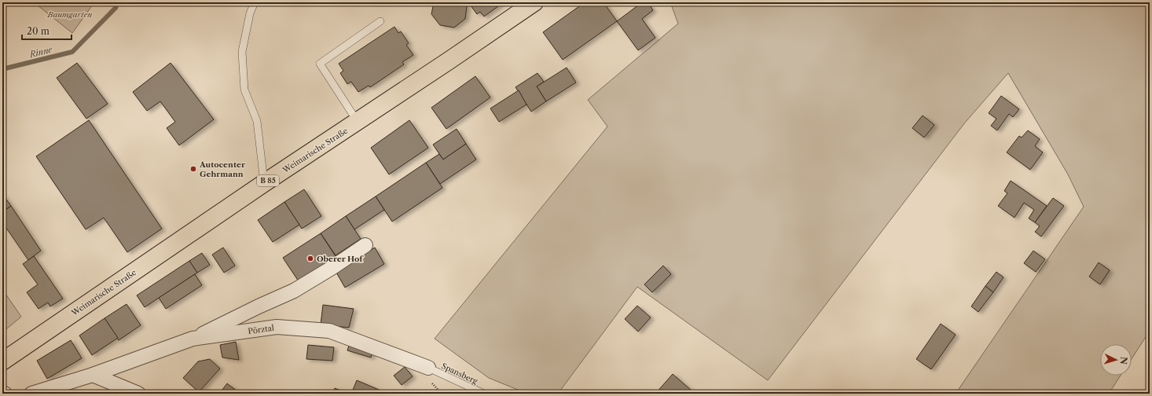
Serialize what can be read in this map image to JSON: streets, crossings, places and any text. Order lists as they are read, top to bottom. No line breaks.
{"streets":{"main road":["Weimarische Straße","B 85"],"street":["Pörztal"],"lane":["Spansberg"]},"crossings":[["Pörztal","Spansberg"]],"water":["Rinne"],"parks":["Baumgarten"],"places":["Autocenter Gehrmann","Oberer Hof"],"scale_bar":"20 m","north":"right"}
